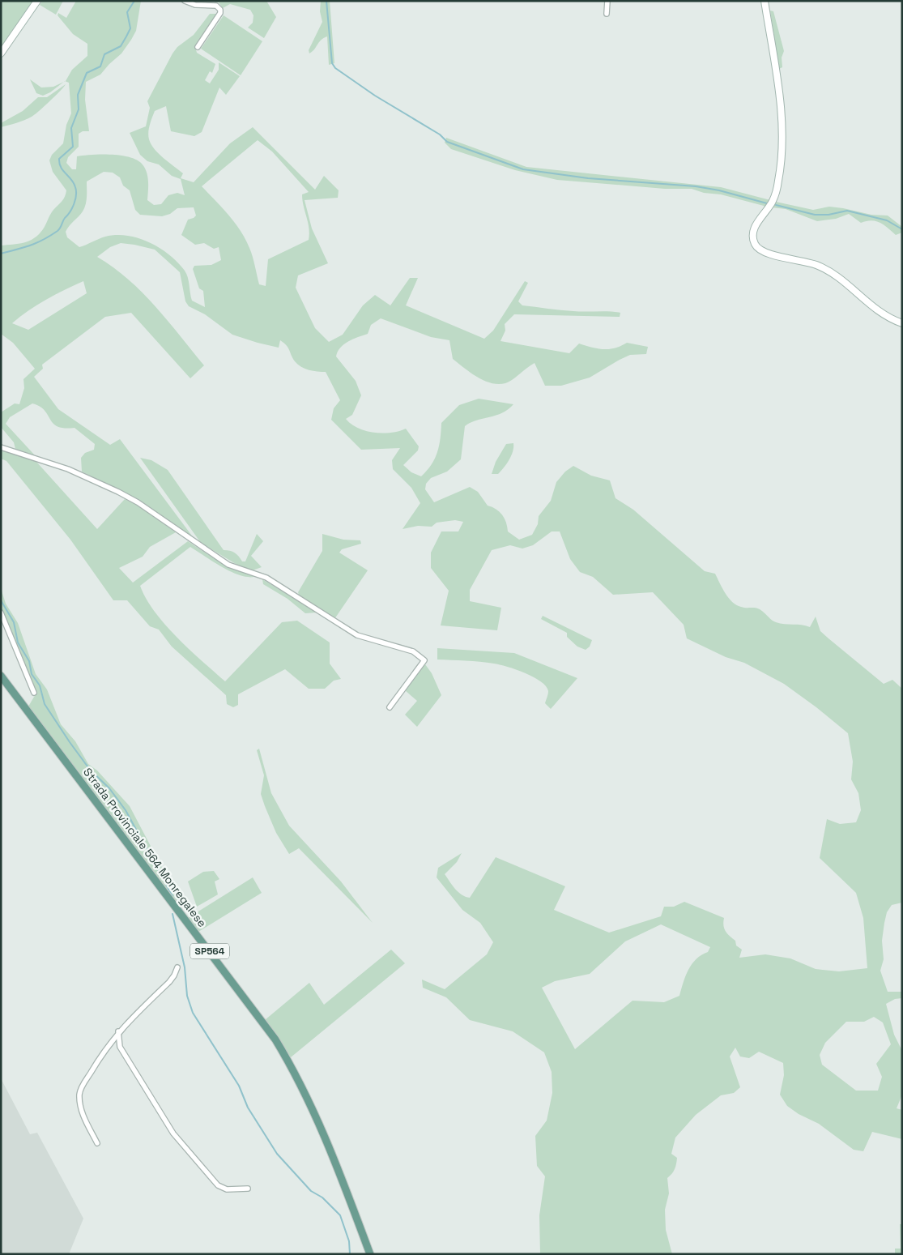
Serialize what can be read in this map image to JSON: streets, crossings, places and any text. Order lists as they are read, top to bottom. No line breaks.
{"streets":{"main road":["Strada Provinciale 564 Monregalese","SP564"]}}
